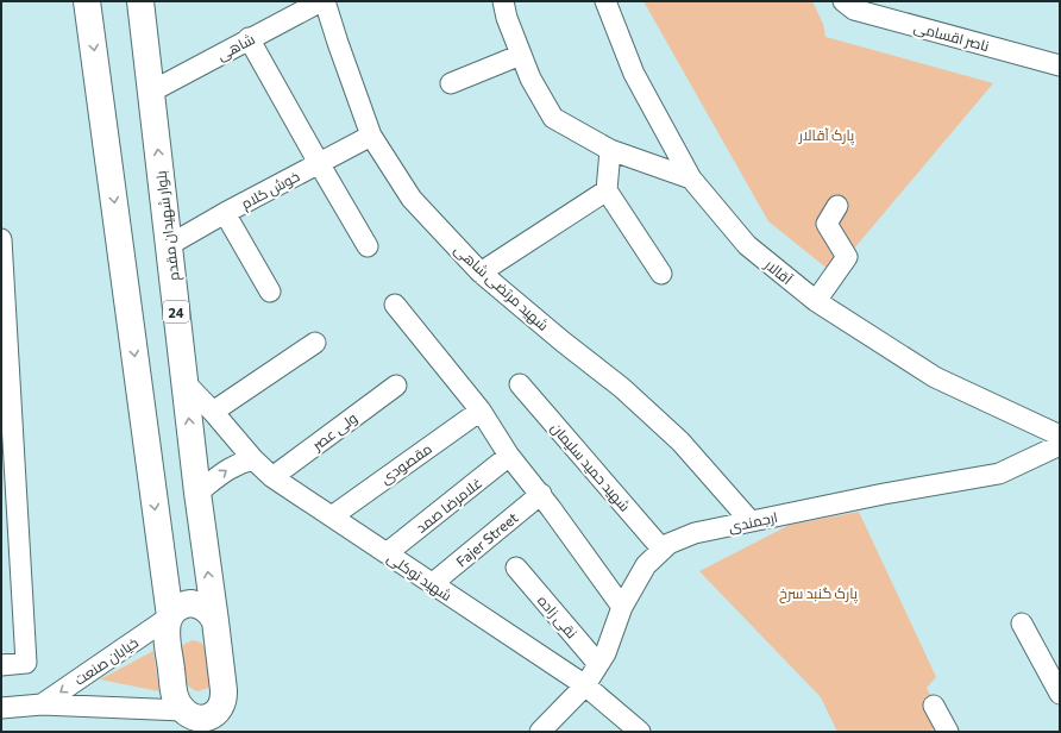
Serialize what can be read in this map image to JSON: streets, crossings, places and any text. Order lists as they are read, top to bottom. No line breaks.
{"streets":{"main road":["بلوار شهیدان مقدم","24"],"street":["ناصر اقسامی","شاهی","خوش کلام","آقالار","شهید مرتضی شاهی","ولی عصر","مقصودی","شهید حمید سلیمان","غلامرضا صمد","ارجمندی","Fajer Street","شهید توکلی","نقی زاده","خیابان صنعت"]},"crossings":[["شاهی","بلوار شهیدان مقدم"],["خوش کلام","بلوار شهیدان مقدم"],["خوش کلام","شهید مرتضی شاهی"],["بلوار شهیدان مقدم","24"],["بلوار شهیدان مقدم","شهید توکلی"],["شهید مرتضی شاهی","ارجمندی"],["ولی عصر","شهید توکلی"],["مقصودی","شهید توکلی"],["شهید حمید سلیمان","ارجمندی"],["غلامرضا صمد","شهید توکلی"],["ارجمندی","شهید توکلی"],["ارجمندی","نقی زاده"],["Fajer Street","شهید توکلی"]],"one_way":["خیابان صنعت"],"parks":["پارک آقالار","پارک گنبد سرخ"]}
